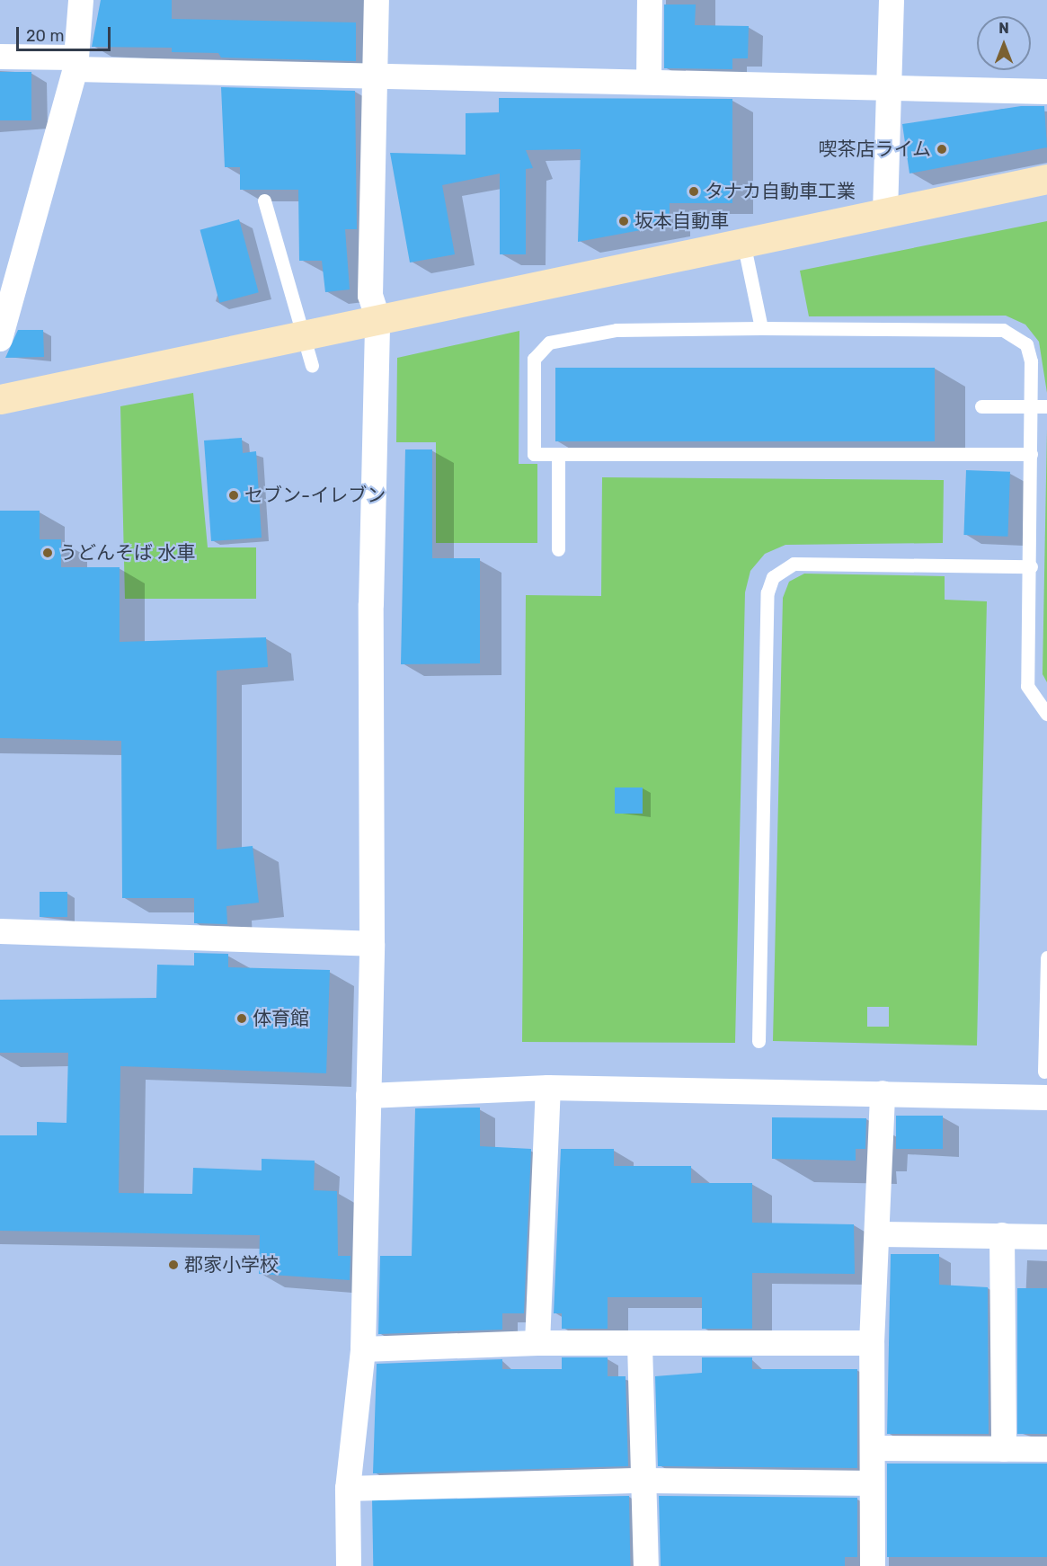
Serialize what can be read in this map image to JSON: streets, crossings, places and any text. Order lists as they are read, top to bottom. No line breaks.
{"places":["喫茶店ライム","タナカ自動車工業","坂本自動車","セブン-イレブン","うどんそば 水車","体育館","郡家小学校"],"scale_bar":"20 m","north":"top"}
